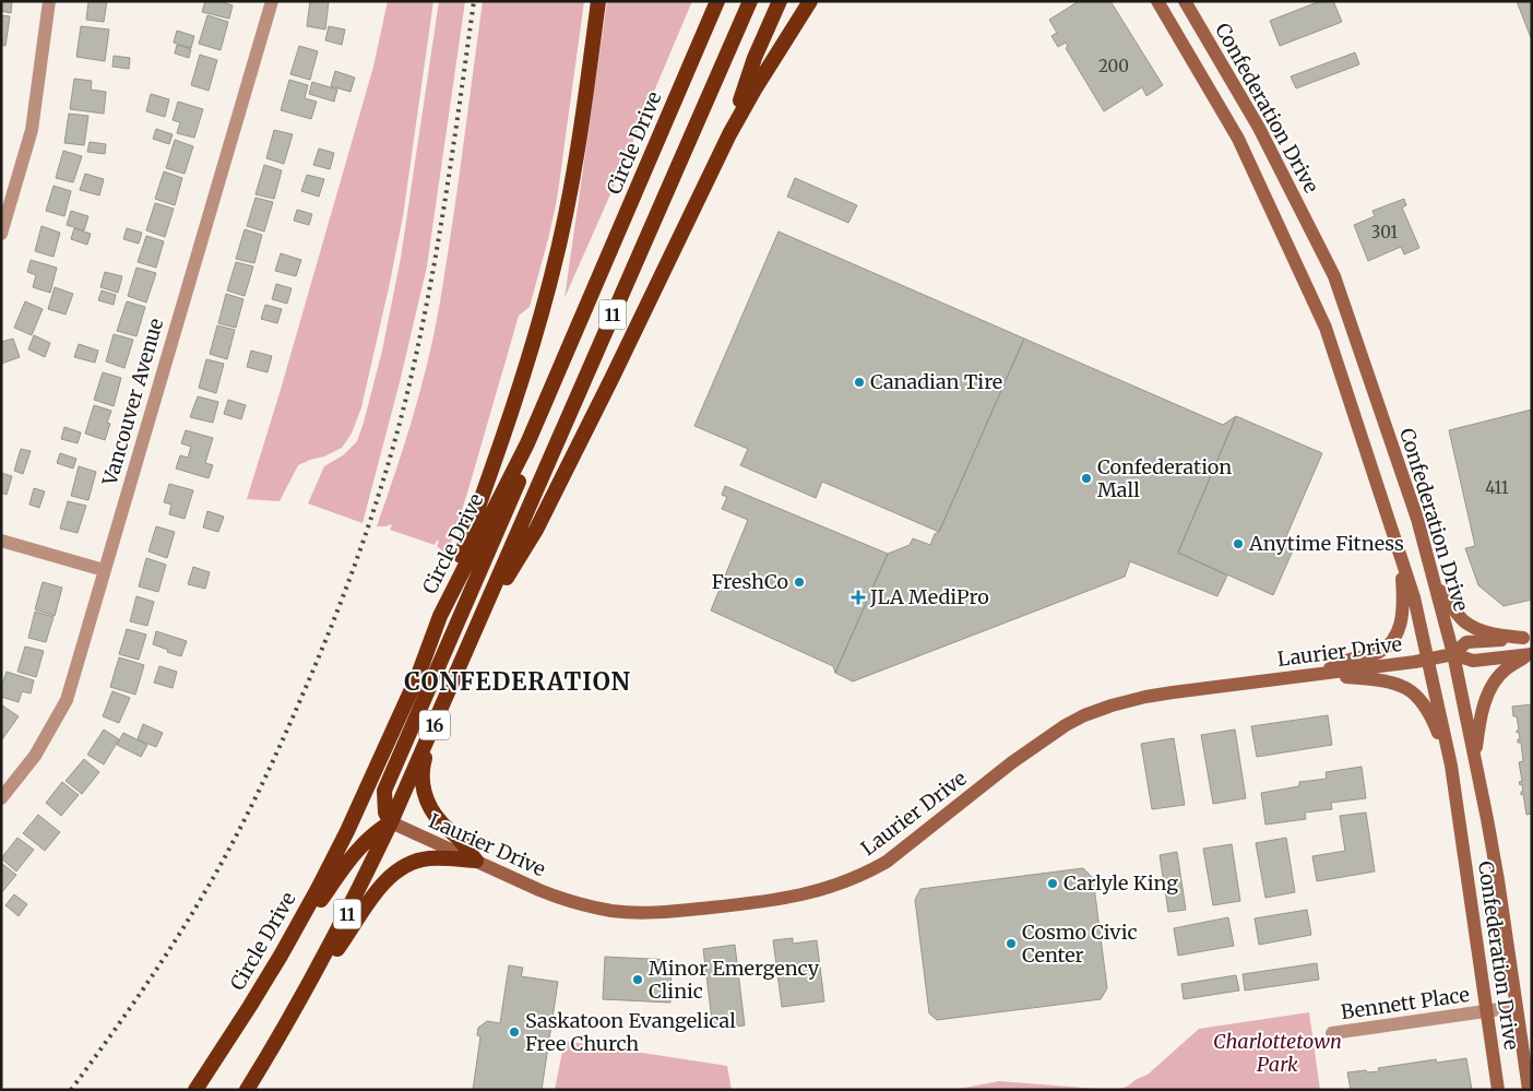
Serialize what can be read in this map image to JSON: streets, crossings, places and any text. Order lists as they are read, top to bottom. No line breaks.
{"streets":{"highway":["Circle Drive","11","16"],"main road":["Confederation Drive","Laurier Drive"],"street":["Vancouver Avenue","Bennett Place"]},"crossings":[["Confederation Drive","Laurier Drive"],["Confederation Drive","Bennett Place"],["11","Laurier Drive"],["11","16"],["Laurier Drive","16"]],"districts":["CONFEDERATION"],"parks":["Charlottetown Park"],"places":{"other":["Canadian Tire","Confederation Mall","Anytime Fitness","FreshCo","Carlyle King","Cosmo Civic Center","Minor Emergency Clinic","Saskatoon Evangelical Free Church"],"health":["JLA MediPro"]},"house_numbers":["200","301","411"]}
